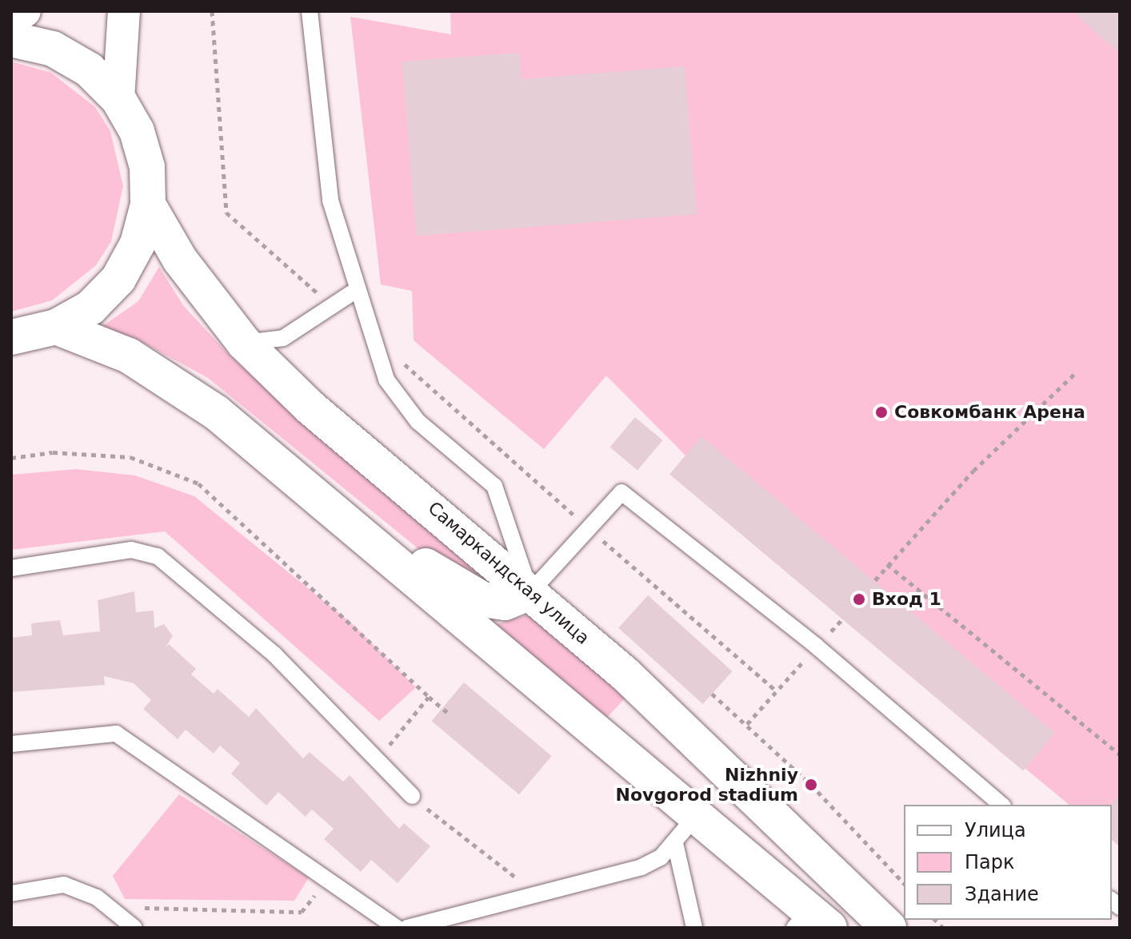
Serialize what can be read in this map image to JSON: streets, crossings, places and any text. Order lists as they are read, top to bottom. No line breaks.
{"streets":{"main road":["Самаркандская улица"]},"places":["Совкомбанк Арена","Вход 1","Nizhniy Novgorod stadium"],"legend":["Улица","Парк","Здание"]}
